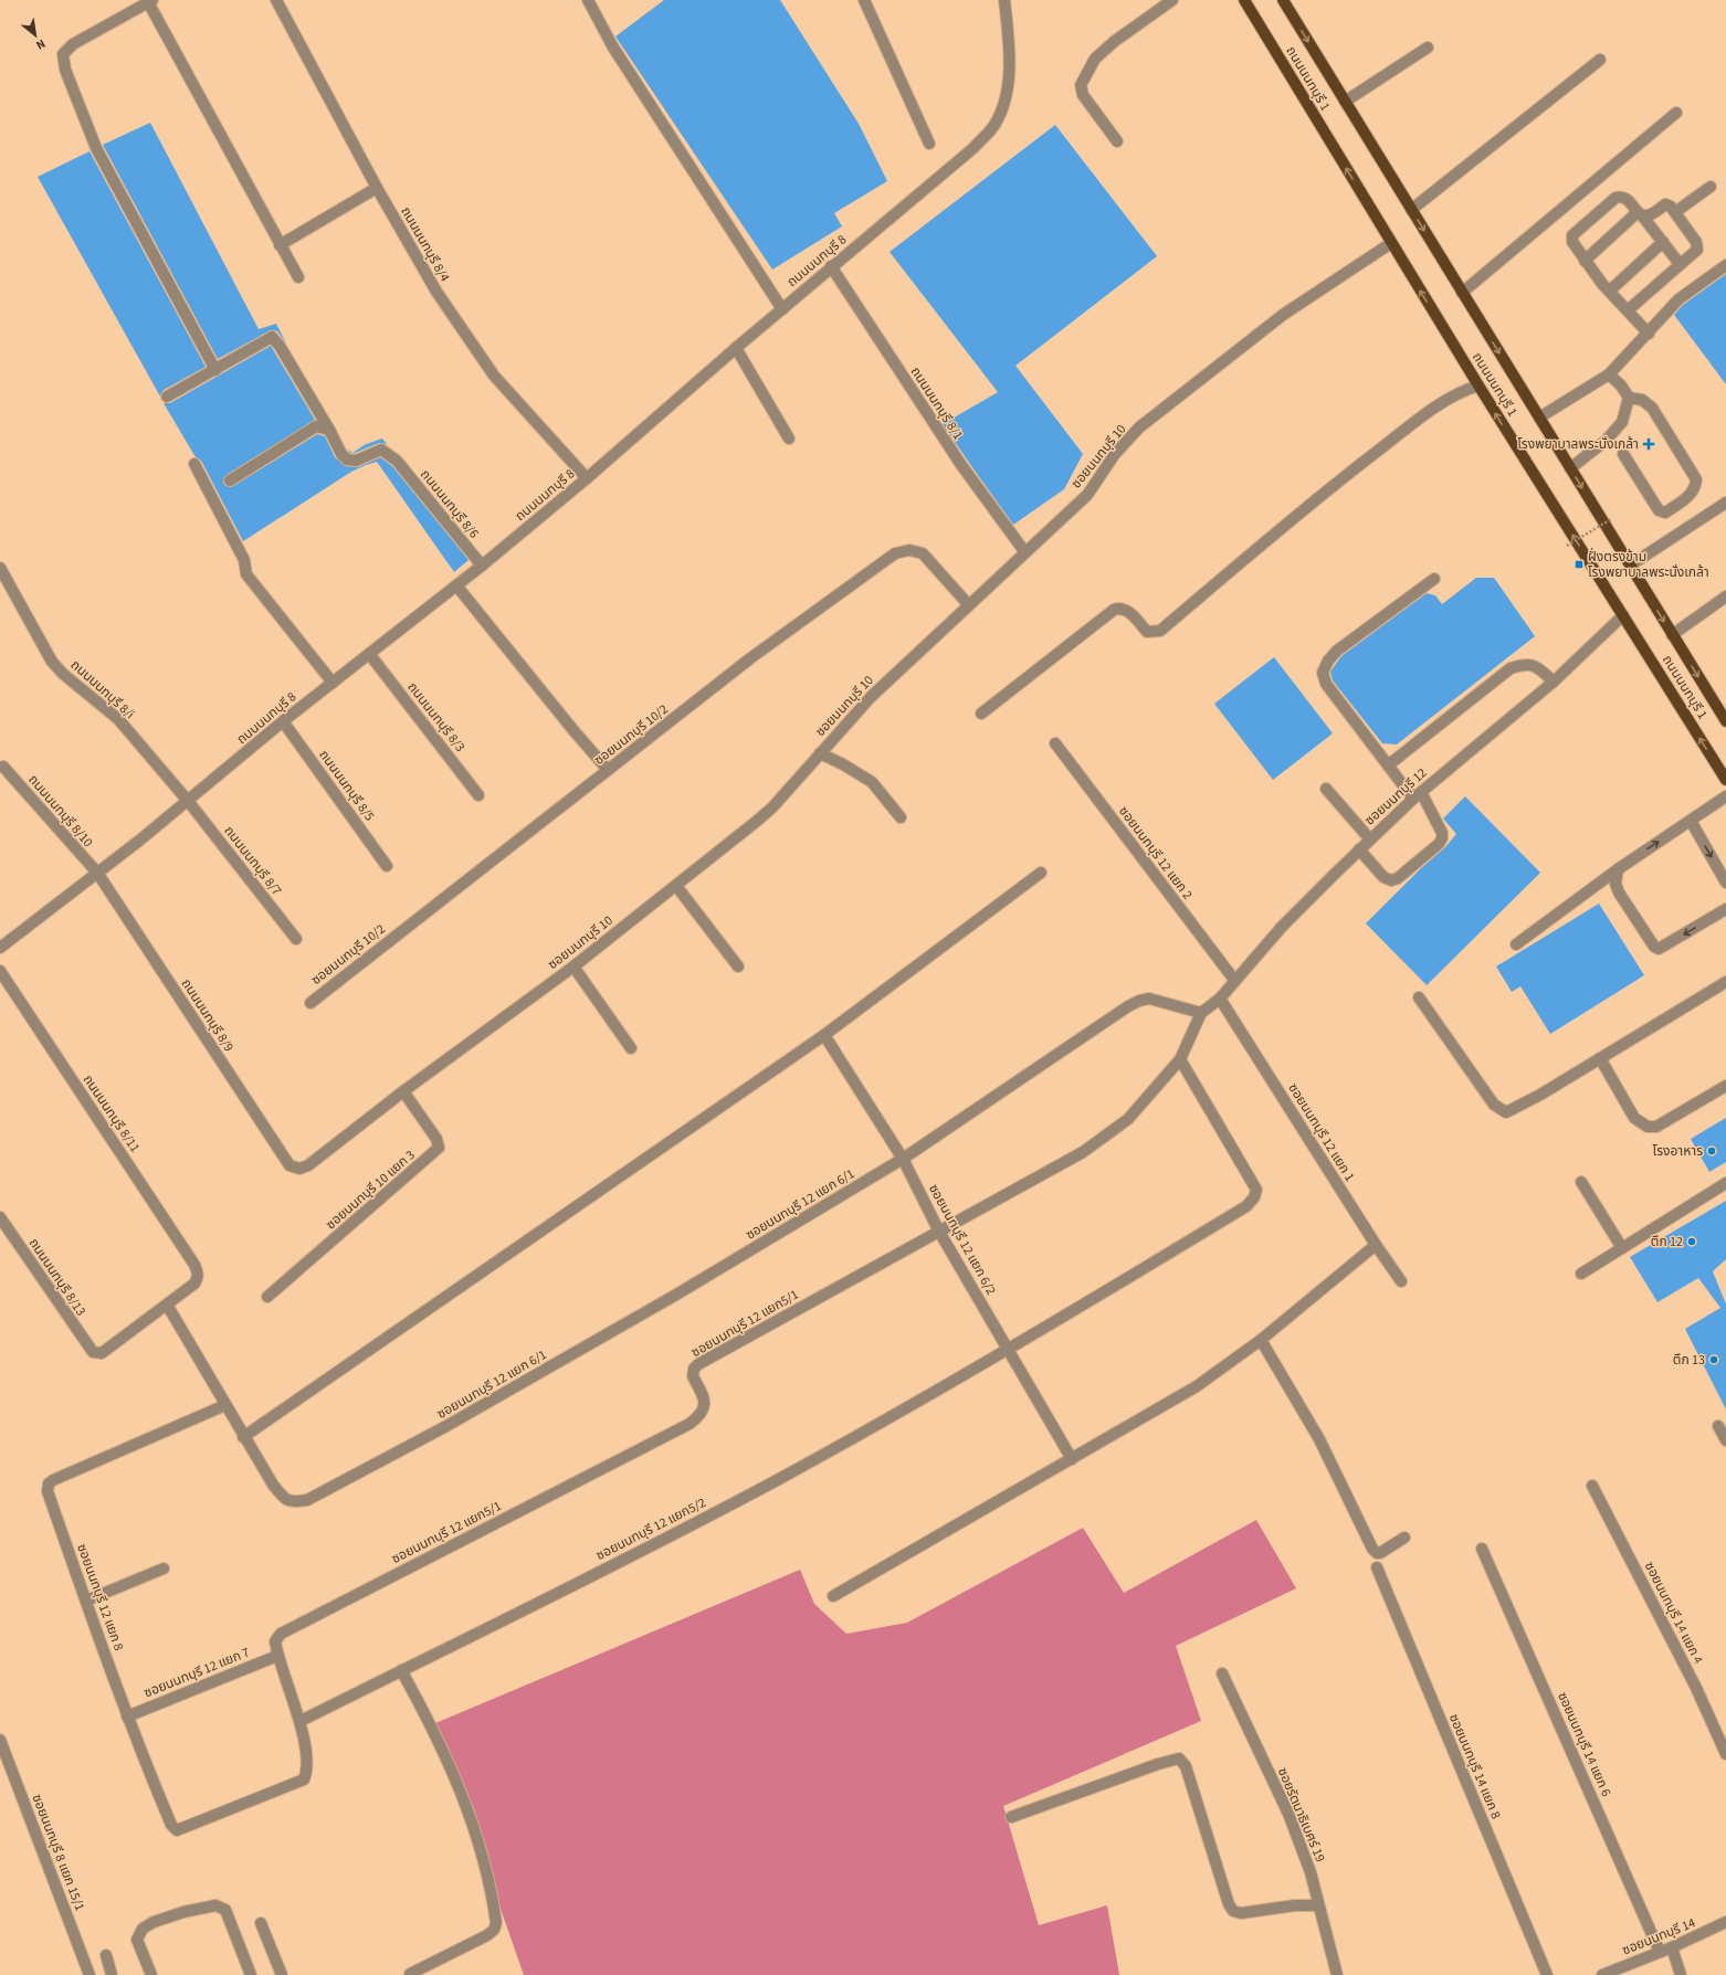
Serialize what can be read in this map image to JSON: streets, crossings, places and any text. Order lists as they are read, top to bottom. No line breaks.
{"streets":{"main road":["ถนนนนทบุรี 1"],"street":["ถนนนนทบุรี 8/4","ถนนนนทบุรี 8","ถนนนนทบุรี 8/1","ซอยนนทบุรี 10","ถนนนนทบุรี 8/6","ถนนนนทบุรี 8/i","ถนนนนทบุรี 8/3","ซอยนนทบุรี 10/2","ถนนนนทบุรี 8/5","ซอยนนทบุรี 12","ถนนนนทบุรี 8/10","ซอยนนทบุรี 12 แยก 2","ถนนนนทบุรี 8/7","ถนนนนทบุรี 8/9","ถนนนนทบุรี 8/11","ซอยนนทบุรี 12 แยก 1","ซอยนนทบุรี 10 แยก 3","ซอยนนทบุรี 12 แยก 6/1","ซอยนนทบุรี 12 แยก 6/2","ถนนนนทบุรี 8/13","ซอยนนทบุรี 12 แยก5/1","ซอยนนทบุรี 12 แยก5/2","ซอยนนทบุรี 12 แยก 8","ซอยนนทบุรี 14 แยก 4","ซอยนนทบุรี 12 แยก 7","ซอยนนทบุรี 14 แยก 6","ซอยนนทบุรี 14 แยก 8","ซอยรัตนาธิเบศร์ 19","ซอยนนทบุรี 8 แยก 15/1","ซอยนนทบุรี 14"]},"crossings":[["ถนนนนทบุรี 1","ซอยนนทบุรี 10"],["ถนนนนทบุรี 1","ซอยนนทบุรี 12"],["ถนนนนทบุรี 8/4","ถนนนนทบุรี 8"],["ถนนนนทบุรี 8","ถนนนนทบุรี 8/1"],["ถนนนนทบุรี 8","ถนนนนทบุรี 8/6"],["ถนนนนทบุรี 8","ถนนนนทบุรี 8/i"],["ถนนนนทบุรี 8","ถนนนนทบุรี 8/3"],["ถนนนนทบุรี 8","ถนนนนทบุรี 8/5"],["ถนนนนทบุรี 8","ถนนนนทบุรี 8/10"],["ถนนนนทบุรี 8","ถนนนนทบุรี 8/7"],["ถนนนนทบุรี 8","ถนนนนทบุรี 8/9"],["ถนนนนทบุรี 8/1","ซอยนนทบุรี 10"],["ซอยนนทบุรี 10","ซอยนนทบุรี 10/2"],["ซอยนนทบุรี 10","ถนนนนทบุรี 8/9"],["ซอยนนทบุรี 10","ซอยนนทบุรี 10 แยก 3"],["ถนนนนทบุรี 8/i","ถนนนนทบุรี 8/7"],["ซอยนนทบุรี 12","ซอยนนทบุรี 12 แยก 2"],["ซอยนนทบุรี 12","ซอยนนทบุรี 12 แยก 1"],["ซอยนนทบุรี 12","ซอยนนทบุรี 12 แยก5/1"],["ถนนนนทบุรี 8/10","ถนนนนทบุรี 8/9"],["ถนนนนทบุรี 8/11","ซอยนนทบุรี 12 แยก 6/1"],["ถนนนนทบุรี 8/11","ถนนนนทบุรี 8/13"],["ซอยนนทบุรี 12 แยก 6/1","ซอยนนทบุรี 12 แยก 6/2"],["ซอยนนทบุรี 12 แยก 6/1","ถนนนนทบุรี 8/13"],["ซอยนนทบุรี 12 แยก 6/1","ซอยนนทบุรี 12 แยก 8"],["ซอยนนทบุรี 12 แยก 6/2","ซอยนนทบุรี 12 แยก5/1"],["ซอยนนทบุรี 12 แยก 6/2","ซอยนนทบุรี 12 แยก5/2"],["ซอยนนทบุรี 12 แยก5/1","ซอยนนทบุรี 12 แยก5/2"],["ซอยนนทบุรี 12 แยก5/1","ซอยนนทบุรี 12 แยก 7"],["ซอยนนทบุรี 12 แยก5/2","ซอยนนทบุรี 12 แยก 8"],["ซอยนนทบุรี 12 แยก 8","ซอยนนทบุรี 12 แยก 7"],["ซอยนนทบุรี 14 แยก 6","ซอยนนทบุรี 14"]],"places":{"health":["โรงพยาบาลพระนั่งเกล้า"],"transit":["ฝั่งตรงข้าม โรงพยาบาลพระนั่งเกล้า"],"other":["โรงอาหาร","ตึก 12","ตึก 13"]},"north":"bottom right"}
